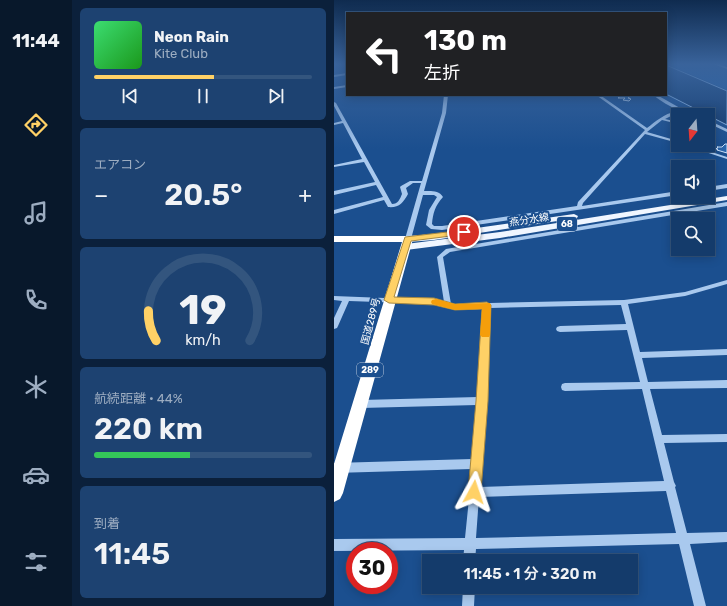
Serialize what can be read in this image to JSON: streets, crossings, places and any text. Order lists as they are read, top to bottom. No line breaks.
{"streets":{"highway":["国道289号","289"],"main road":["燕分水線","68"]},"crossings":[["燕分水線","国道289号"]],"north":"bottom","page":{"tabs":"11:44","turn":["130 m","左折"],"song":["Neon Rain","Kite Club"],"tile":["エアコン",["航続距離 · 44%","220 km"],["到着","11:45"]],"heat":["−","20.5°","+"],"limit":"30","trip":"11:45 · 1 分 · 320 m","gauge":["19","km/h"]}}
